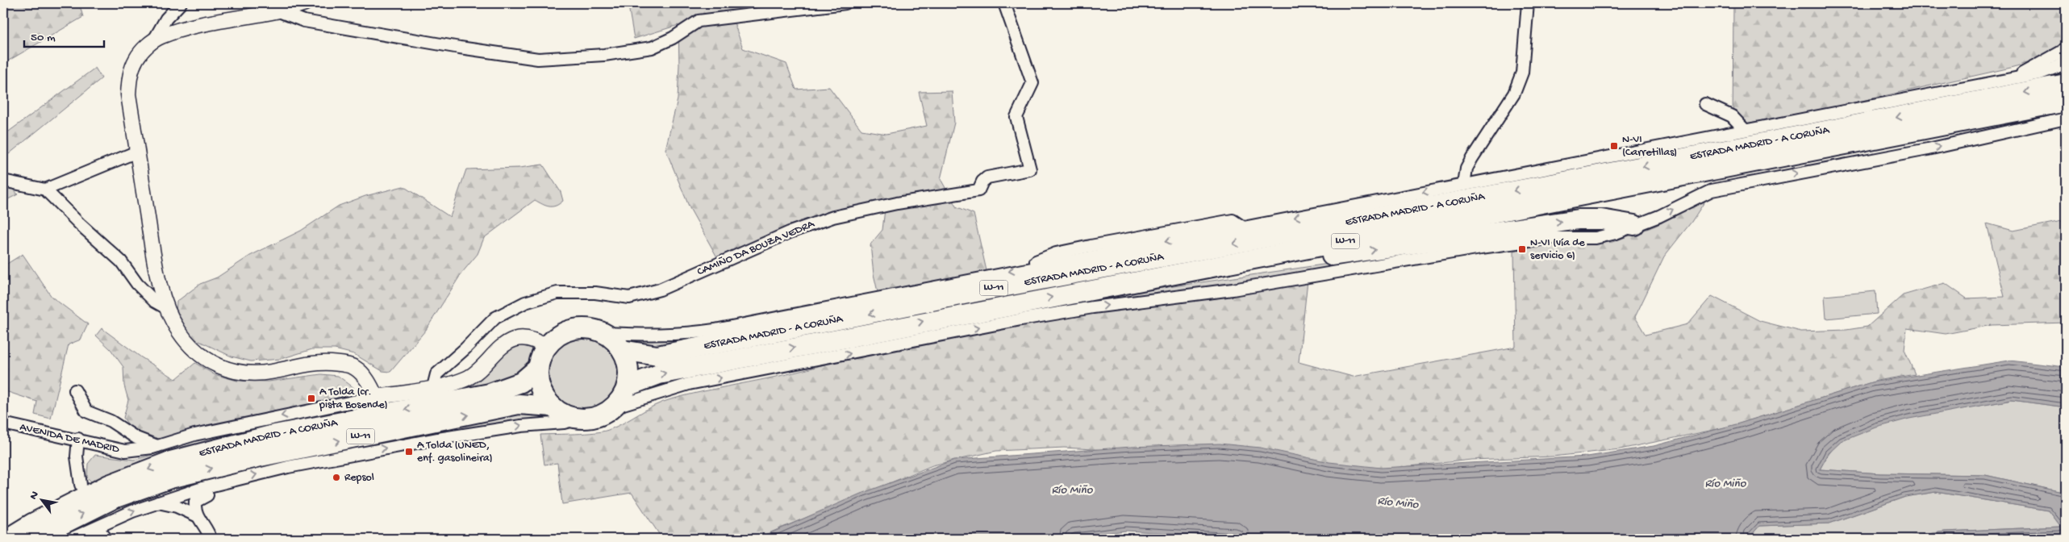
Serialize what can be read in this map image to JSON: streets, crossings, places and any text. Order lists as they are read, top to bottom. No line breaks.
{"streets":{"highway":["ESTRADA MADRID - A CORUÑA","LU-11"],"street":["CAMIÑO DA BOUZA VEDRA","AVENIDA DE MADRID"]},"water":["Río Miño"],"places":{"transit":["N-VI (Carretillas)","N-VI (vía de servicio 6)","A Tolda (cr. pista Bosende)","A Tolda (UNED, enf. gasolineira)"],"other":["Repsol"]},"scale_bar":"50 m","north":"top left"}
